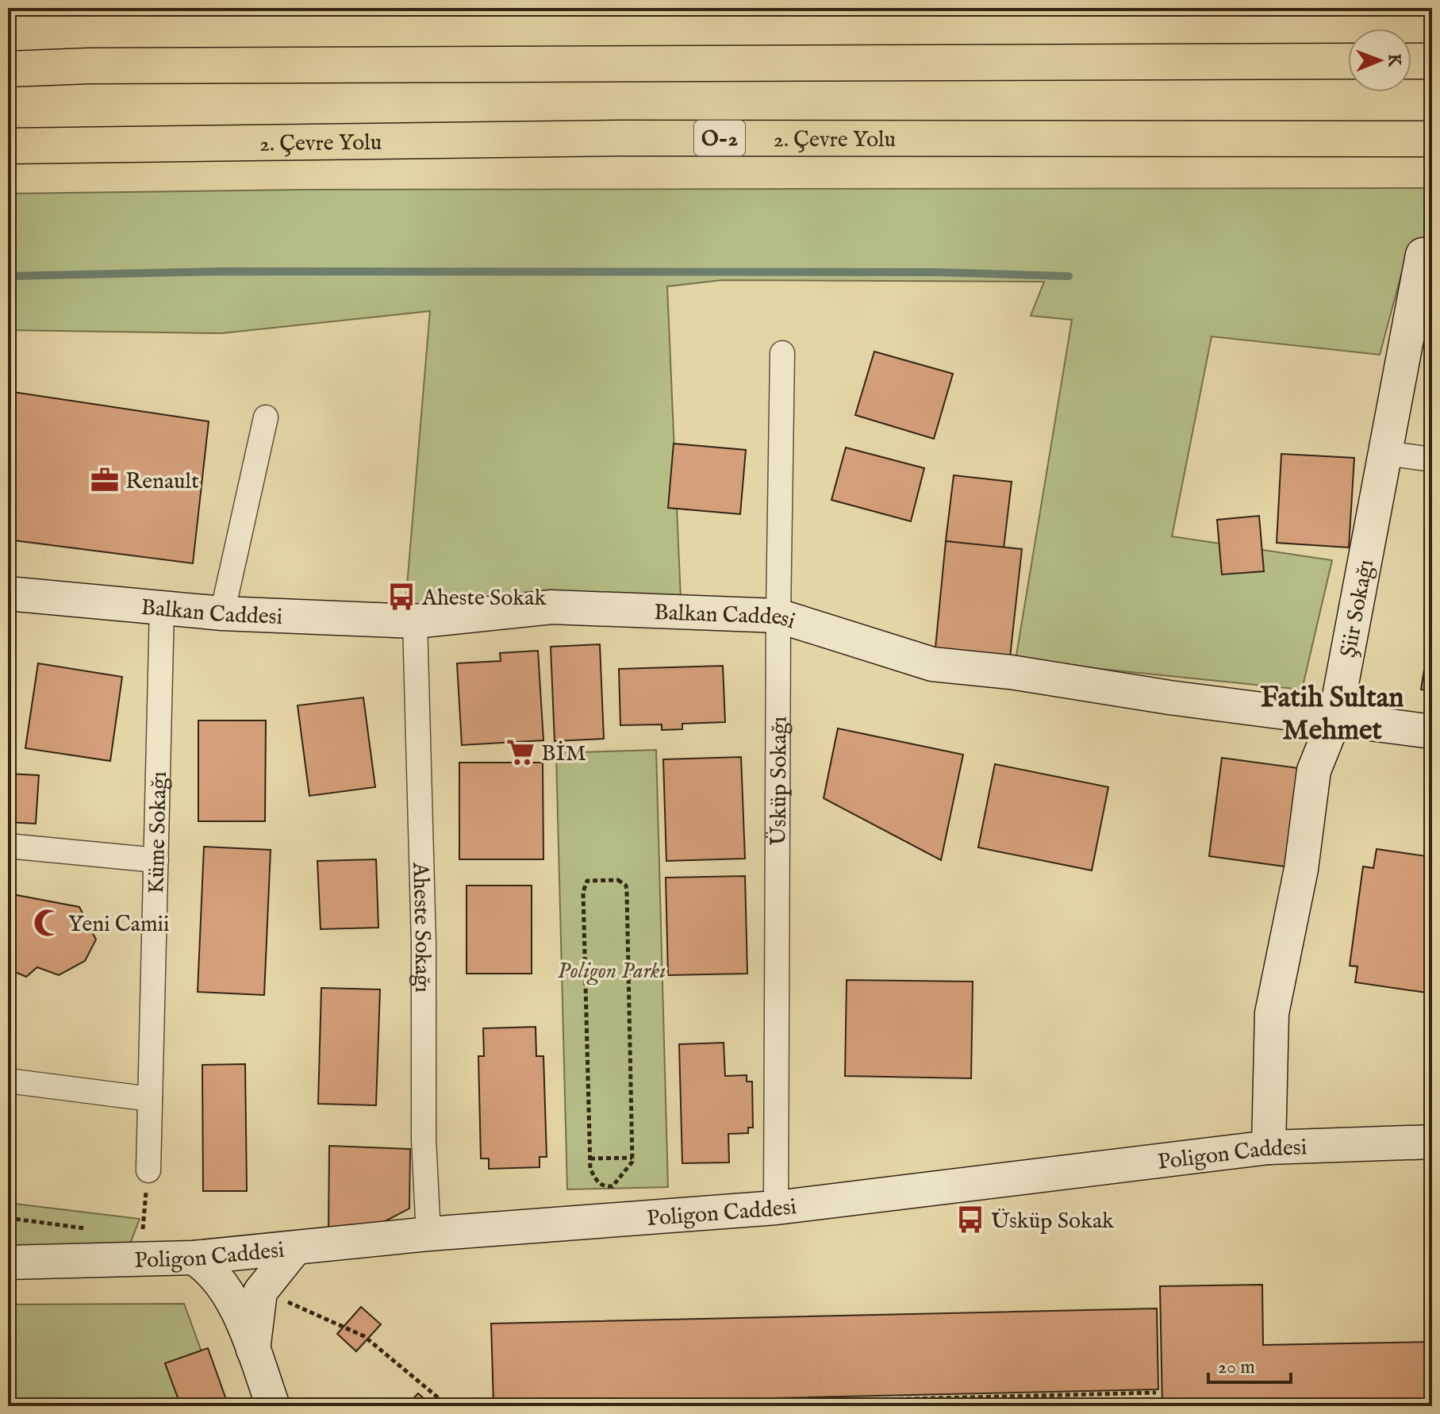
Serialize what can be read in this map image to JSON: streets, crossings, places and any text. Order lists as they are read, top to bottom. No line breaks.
{"streets":{"highway":["O-2","2. Çevre Yolu"],"street":["Şiir Sokağı","Balkan Caddesi","Üsküp Sokağı","Küme Sokağı","Aheste Sokağı","Poligon Caddesi"]},"crossings":[["Şiir Sokağı","Balkan Caddesi"],["Şiir Sokağı","Poligon Caddesi"],["Balkan Caddesi","Üsküp Sokağı"],["Balkan Caddesi","Küme Sokağı"],["Balkan Caddesi","Aheste Sokağı"],["Üsküp Sokağı","Poligon Caddesi"],["Aheste Sokağı","Poligon Caddesi"]],"districts":["Fatih Sultan Mehmet"],"parks":["Poligon Parkı"],"places":{"office":["Renault"],"bus stop":["Aheste Sokak","Üsküp Sokak"],"supermarket":["BİM"],"mosque":["Yeni Camii"]},"scale_bar":"20 m","north":"right"}
